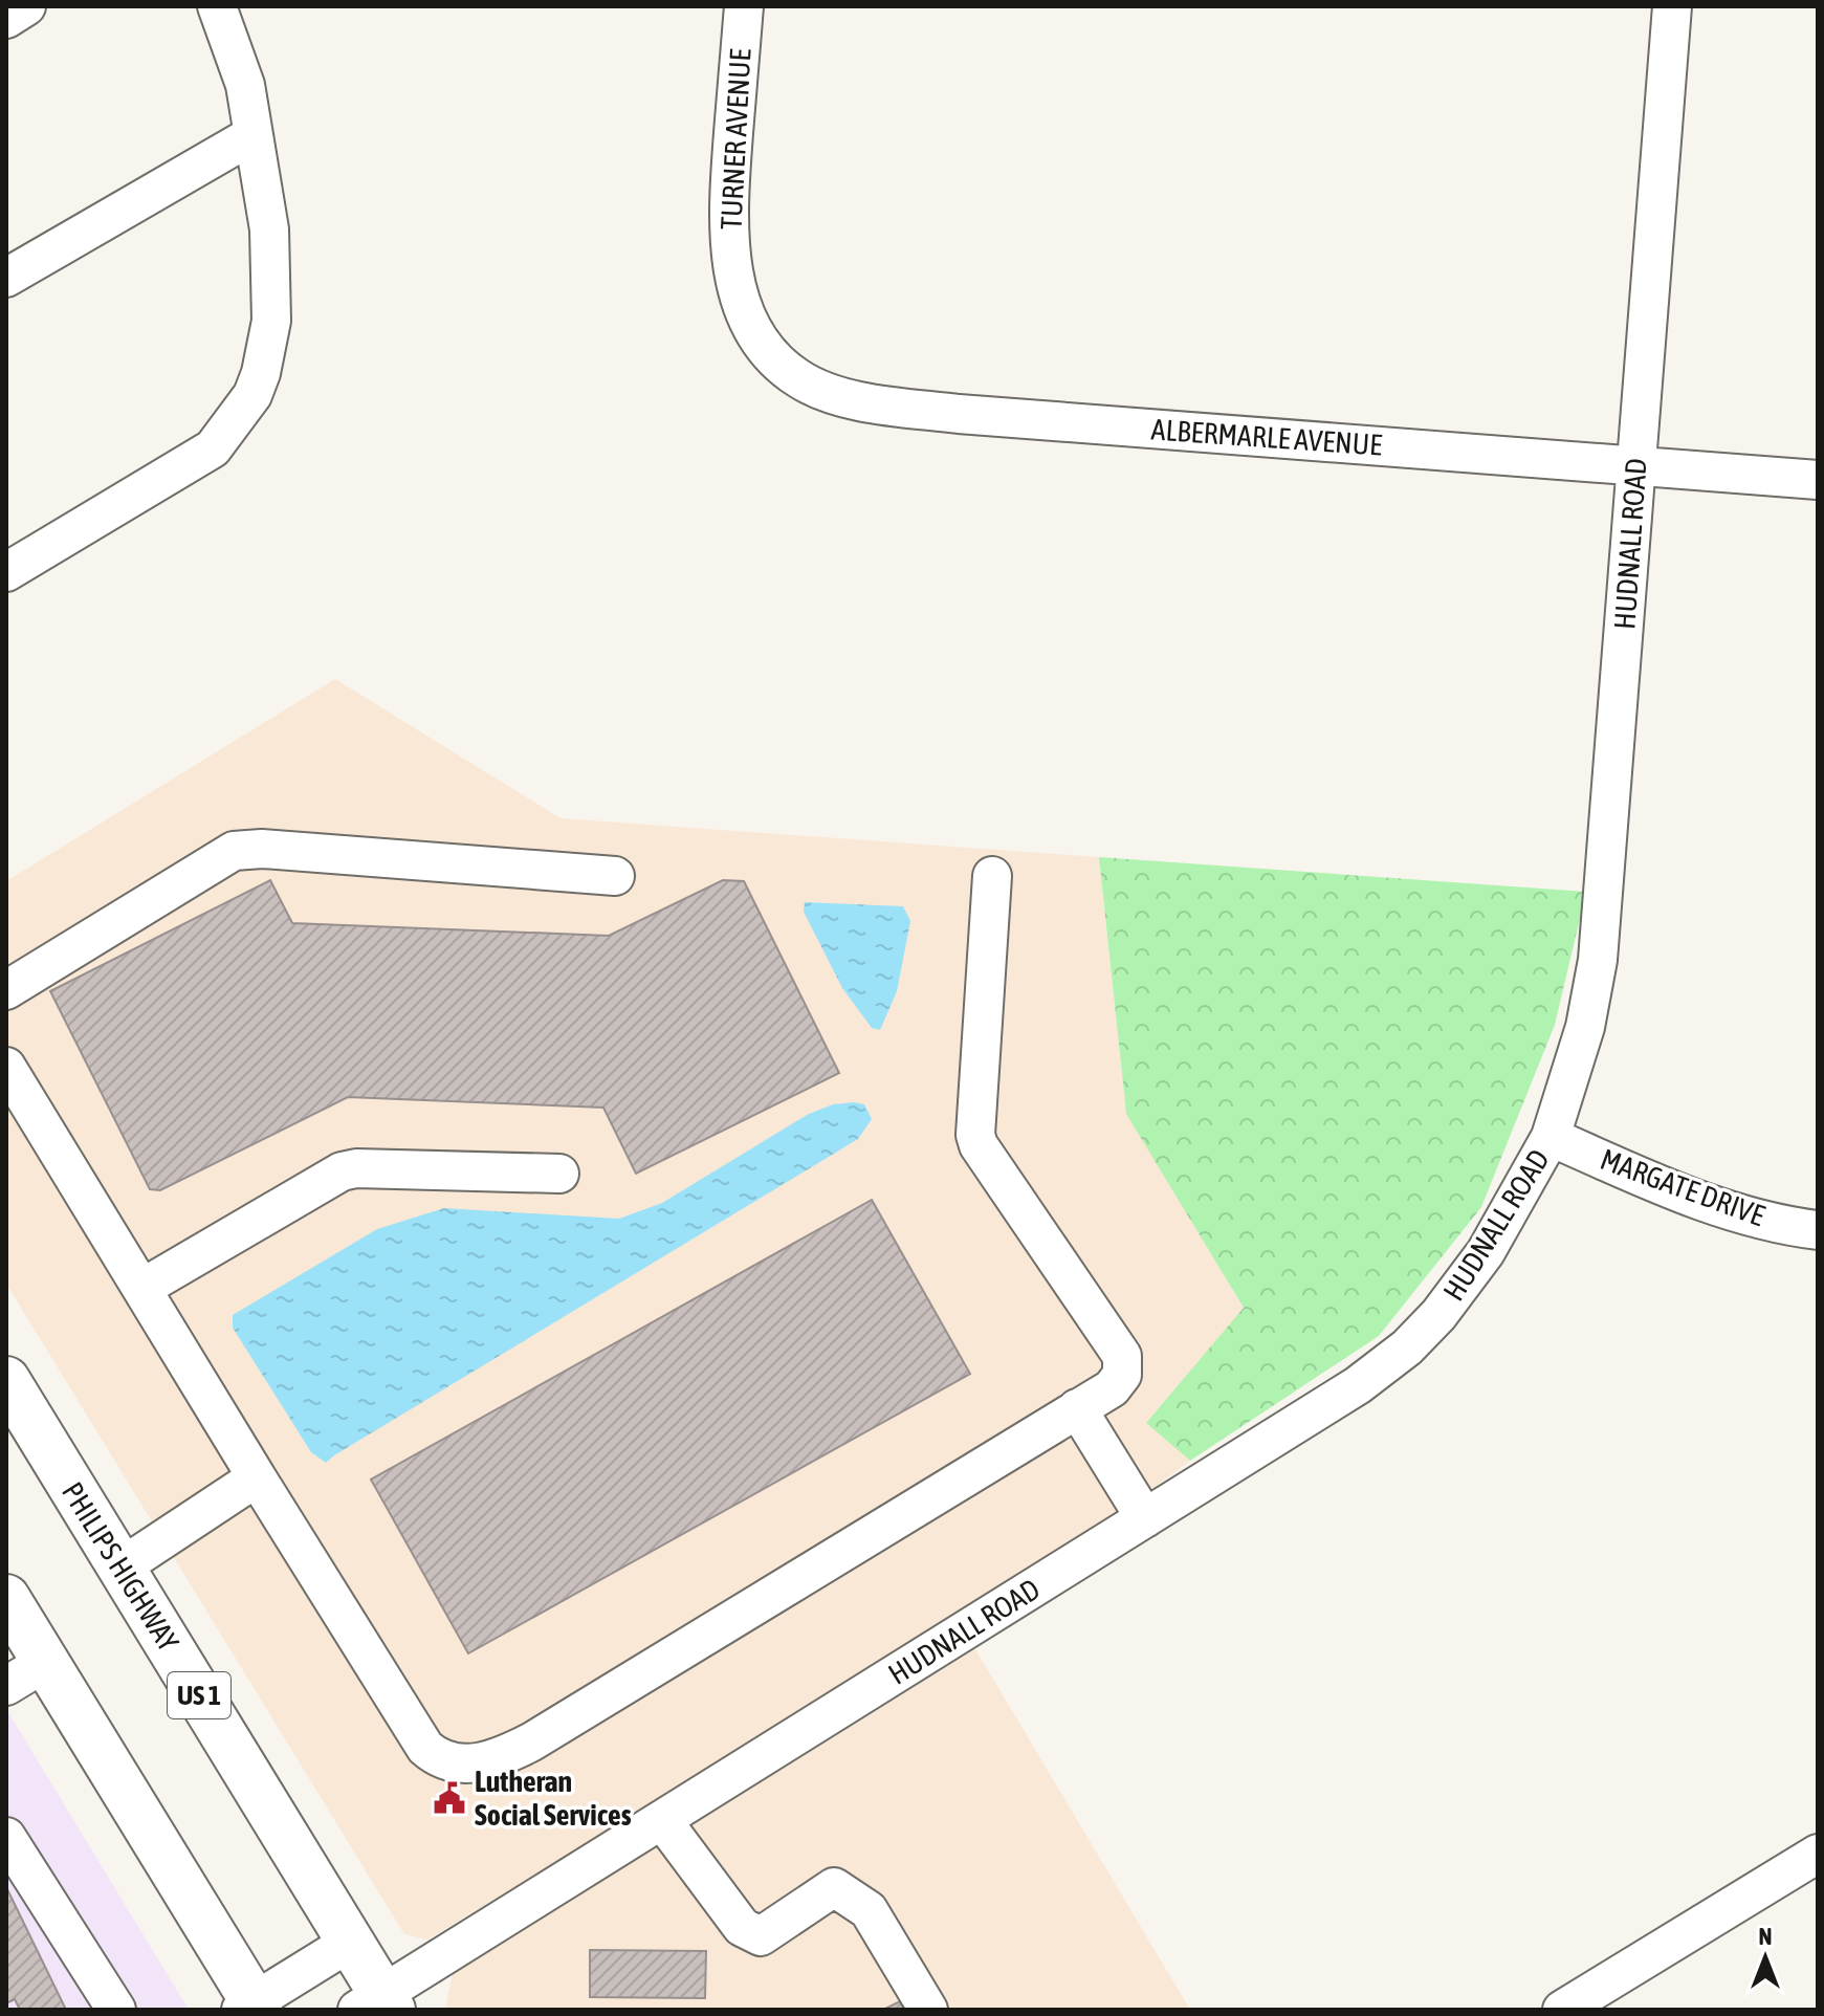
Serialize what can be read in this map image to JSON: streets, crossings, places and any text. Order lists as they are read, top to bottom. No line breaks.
{"streets":{"main road":["PHILIPS HIGHWAY","US 1"],"street":["TURNER AVENUE","ALBERMARLE AVENUE","HUDNALL ROAD","MARGATE DRIVE"]},"crossings":[["TURNER AVENUE","ALBERMARLE AVENUE"],["ALBERMARLE AVENUE","HUDNALL ROAD"],["HUDNALL ROAD","MARGATE DRIVE"],["HUDNALL ROAD","PHILIPS HIGHWAY"]],"places":{"public building":["Lutheran Social Services"]},"north":"top"}
